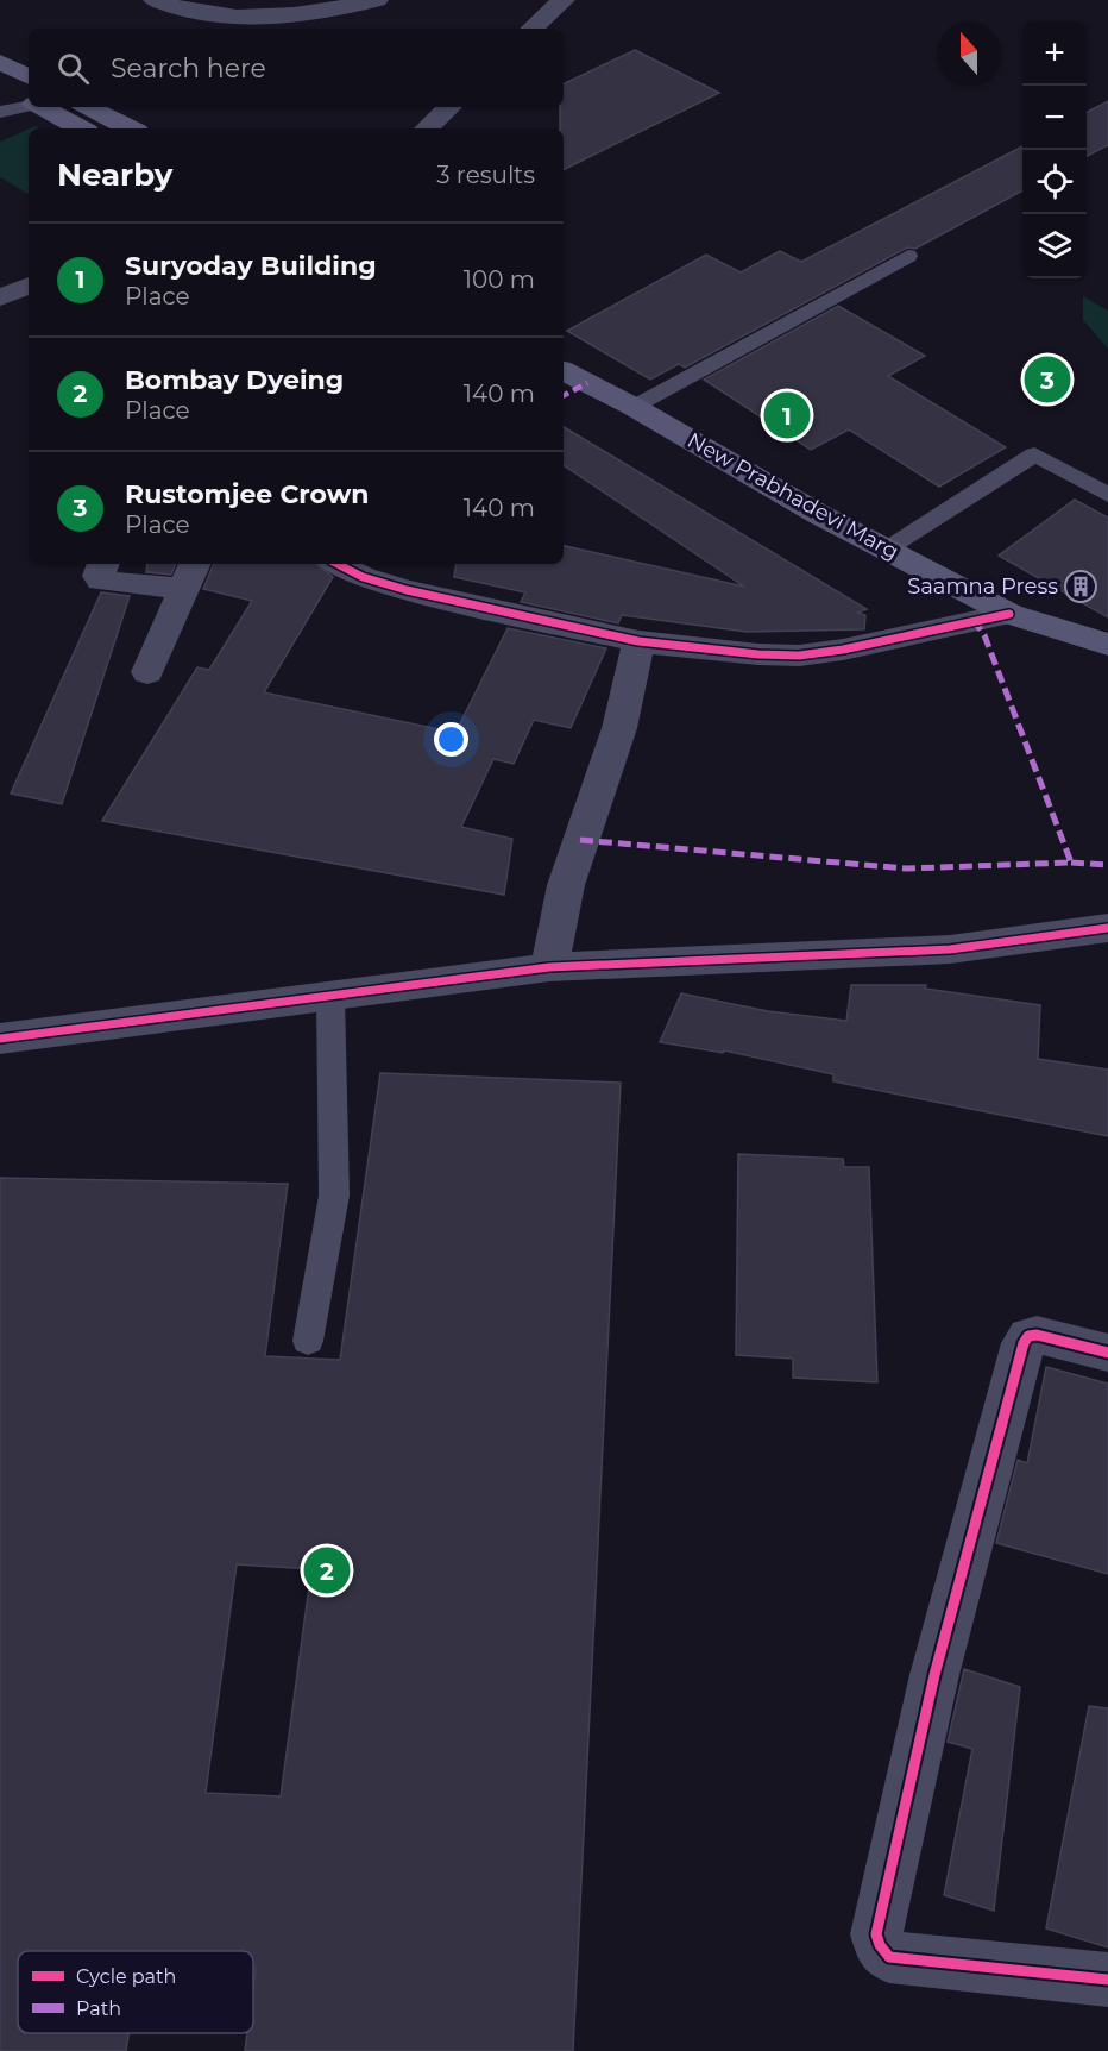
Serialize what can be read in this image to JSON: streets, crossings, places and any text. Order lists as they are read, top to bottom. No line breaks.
{"streets":{"main road":["New Prabhadevi Marg"]},"places":{"building":["Saamna Press"]},"legend":["Cycle path","Path"],"north":"top","page":{"map_buttons":["+","−"],"search":"Search here","heading":["Nearby","3 results"],"list":[{"mark":"1","name":"Suryoday Building","note":"Place","value":"100 m"},{"mark":"2","name":"Bombay Dyeing","note":"Place","value":"140 m"},{"mark":"3","name":"Rustomjee Crown","note":"Place","value":"140 m"}],"pins":["3","1","2"]}}
